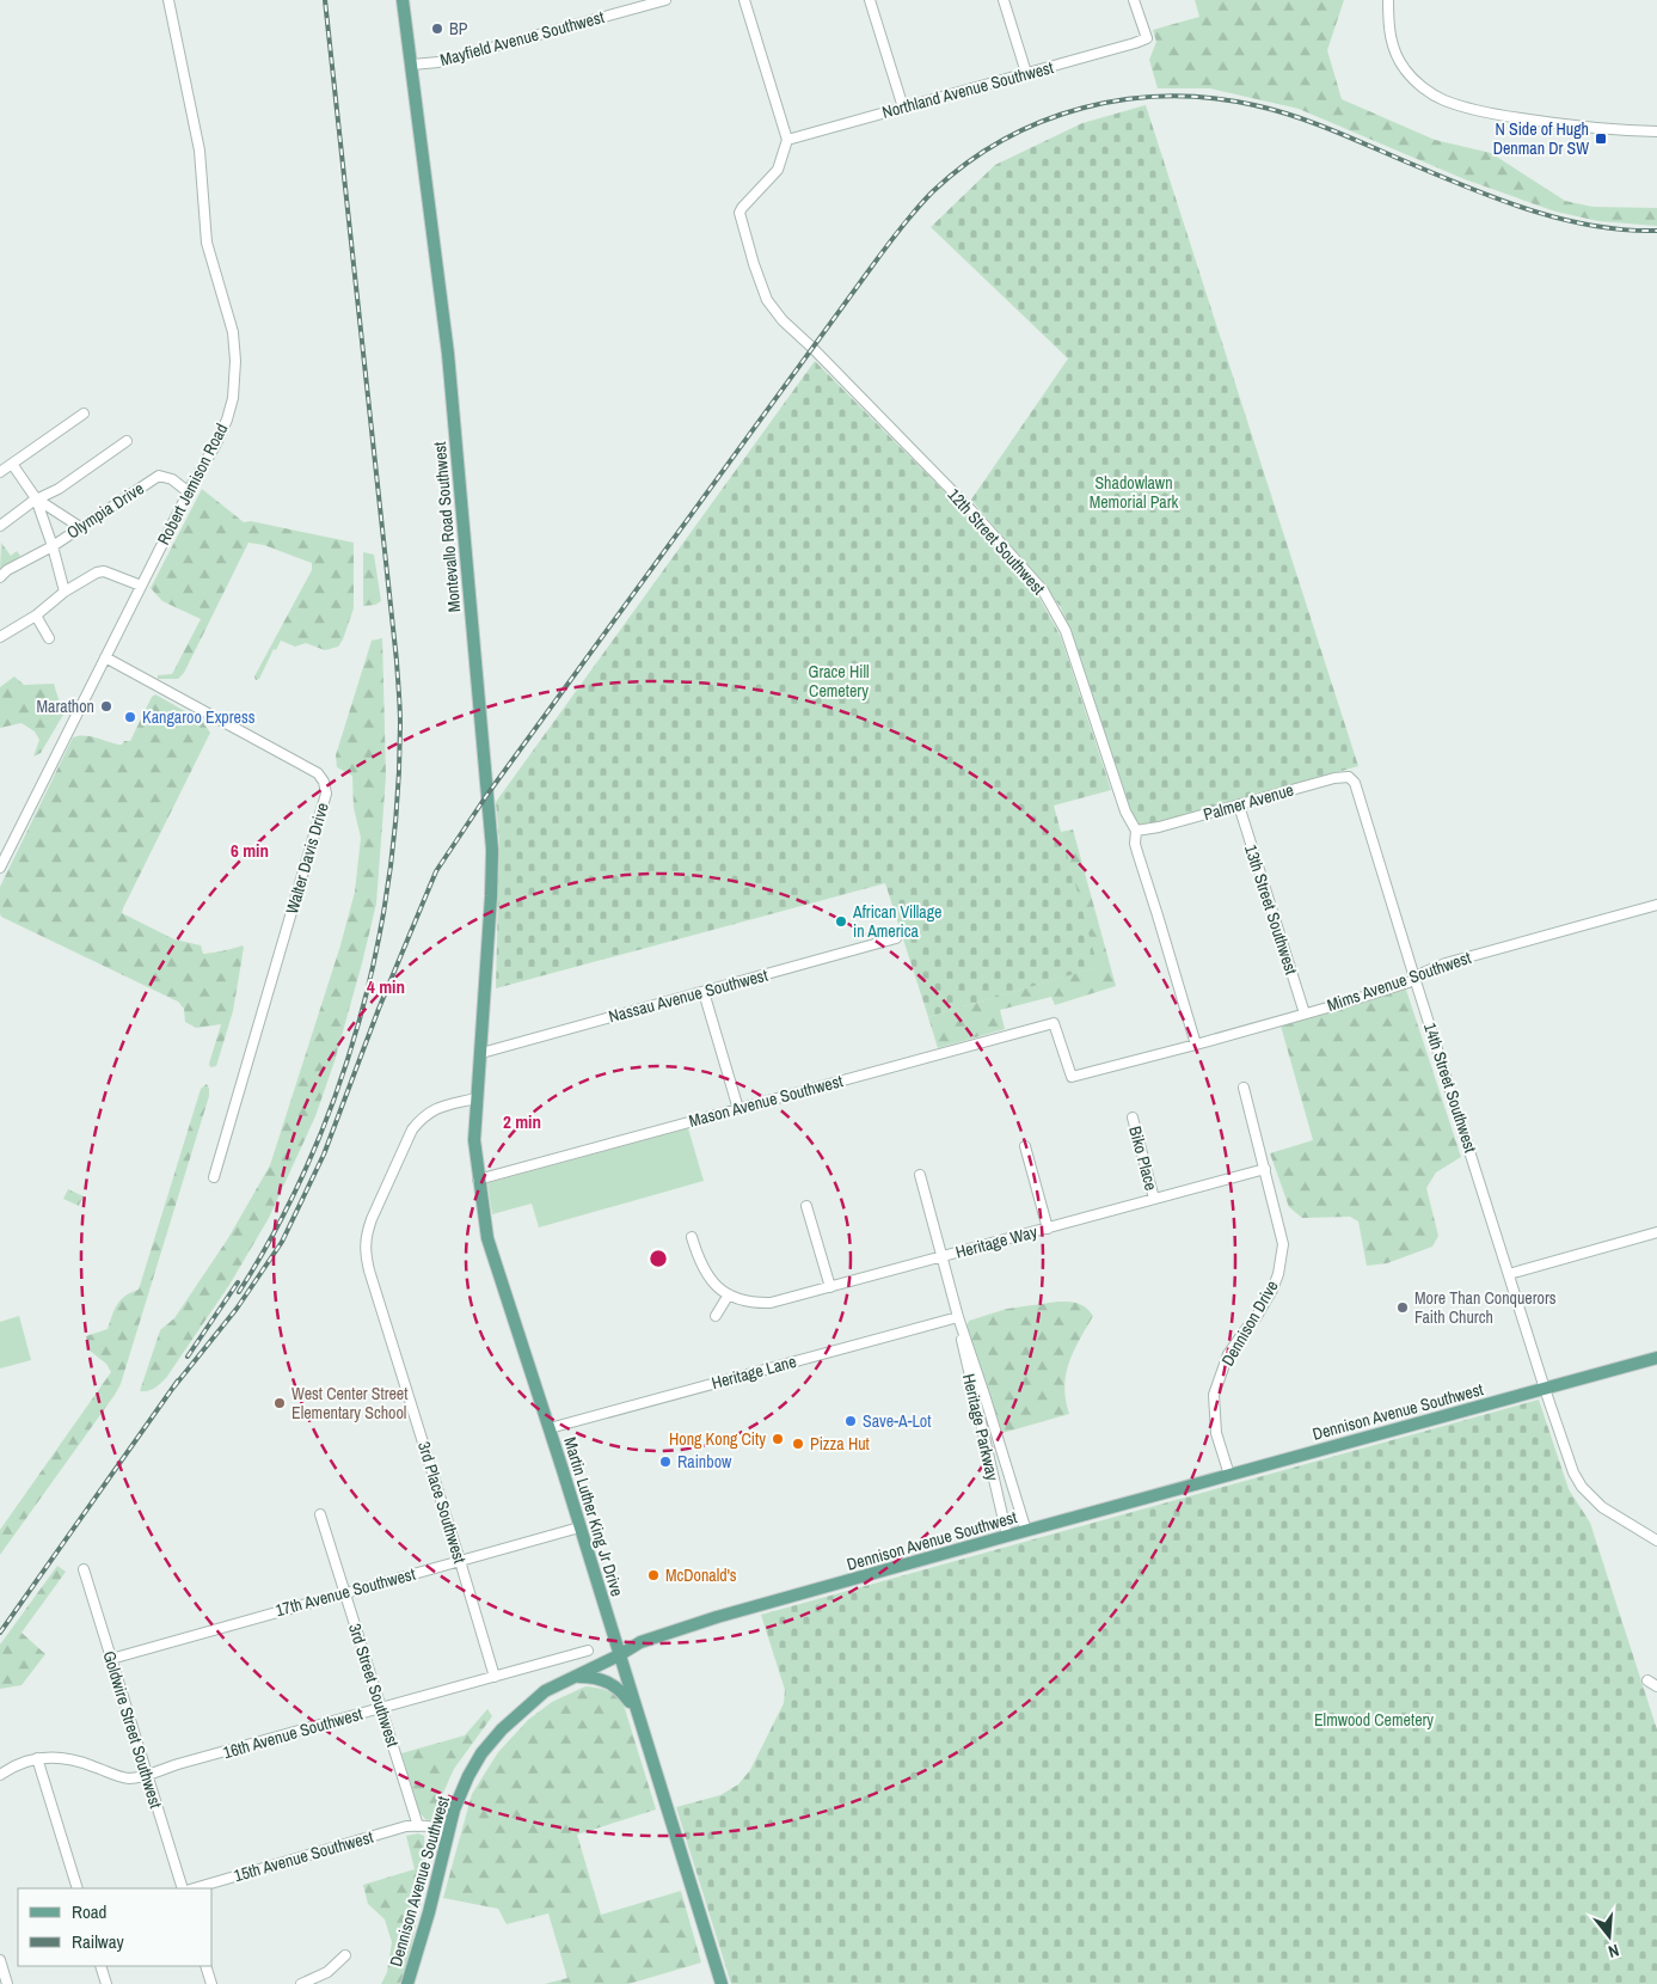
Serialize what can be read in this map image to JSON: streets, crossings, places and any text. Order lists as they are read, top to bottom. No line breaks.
{"streets":{"main road":["Montevallo Road Southwest","Dennison Avenue Southwest","Martin Luther King Jr Drive"],"street":["Mayfield Avenue Southwest","Northland Avenue Southwest","Robert Jemison Road","Olympia Drive","12th Street Southwest","Palmer Avenue","Walter Davis Drive","13th Street Southwest","Mims Avenue Southwest","Nassau Avenue Southwest","14th Street Southwest","Mason Avenue Southwest","Biko Place","Heritage Way","Dennison Drive","Heritage Lane","Heritage Parkway","3rd Place Southwest","17th Avenue Southwest","3rd Street Southwest","Goldwire Street Southwest","16th Avenue Southwest","15th Avenue Southwest"]},"crossings":[["Mayfield Avenue Southwest","Montevallo Road Southwest"],["Northland Avenue Southwest","12th Street Southwest"],["Robert Jemison Road","Olympia Drive"],["Robert Jemison Road","Walter Davis Drive"],["Montevallo Road Southwest","Nassau Avenue Southwest"],["Montevallo Road Southwest","Martin Luther King Jr Drive"],["12th Street Southwest","Palmer Avenue"],["12th Street Southwest","Mims Avenue Southwest"],["Palmer Avenue","13th Street Southwest"],["Palmer Avenue","14th Street Southwest"],["13th Street Southwest","Mims Avenue Southwest"],["Mims Avenue Southwest","14th Street Southwest"],["Mims Avenue Southwest","Mason Avenue Southwest"],["Nassau Avenue Southwest","Martin Luther King Jr Drive"],["14th Street Southwest","Dennison Avenue Southwest"],["Mason Avenue Southwest","Martin Luther King Jr Drive"],["Biko Place","Heritage Way"],["Heritage Way","Dennison Drive"],["Heritage Way","Heritage Parkway"],["Dennison Drive","Dennison Avenue Southwest"],["Heritage Lane","Heritage Parkway"],["Heritage Lane","Martin Luther King Jr Drive"],["Dennison Avenue Southwest","Heritage Parkway"],["Dennison Avenue Southwest","Martin Luther King Jr Drive"],["3rd Place Southwest","Martin Luther King Jr Drive"],["3rd Place Southwest","17th Avenue Southwest"],["3rd Place Southwest","16th Avenue Southwest"],["Martin Luther King Jr Drive","17th Avenue Southwest"],["17th Avenue Southwest","3rd Street Southwest"],["17th Avenue Southwest","Goldwire Street Southwest"],["3rd Street Southwest","16th Avenue Southwest"],["3rd Street Southwest","15th Avenue Southwest"],["Goldwire Street Southwest","16th Avenue Southwest"]],"parks":["Shadowlawn Memorial Park","Grace Hill Cemetery","Elmwood Cemetery"],"places":{"other":["BP","Marathon","Kangaroo Express","African Village in America","More Than Conquerors Faith Church","West Center Street Elementary School","Save-A-Lot","Hong Kong City","Pizza Hut","Rainbow","McDonald's"],"transit":["N Side of Hugh Denman Dr SW"]},"legend":["Road","Railway"],"north":"bottom","rings":["6 min","4 min","2 min"]}
